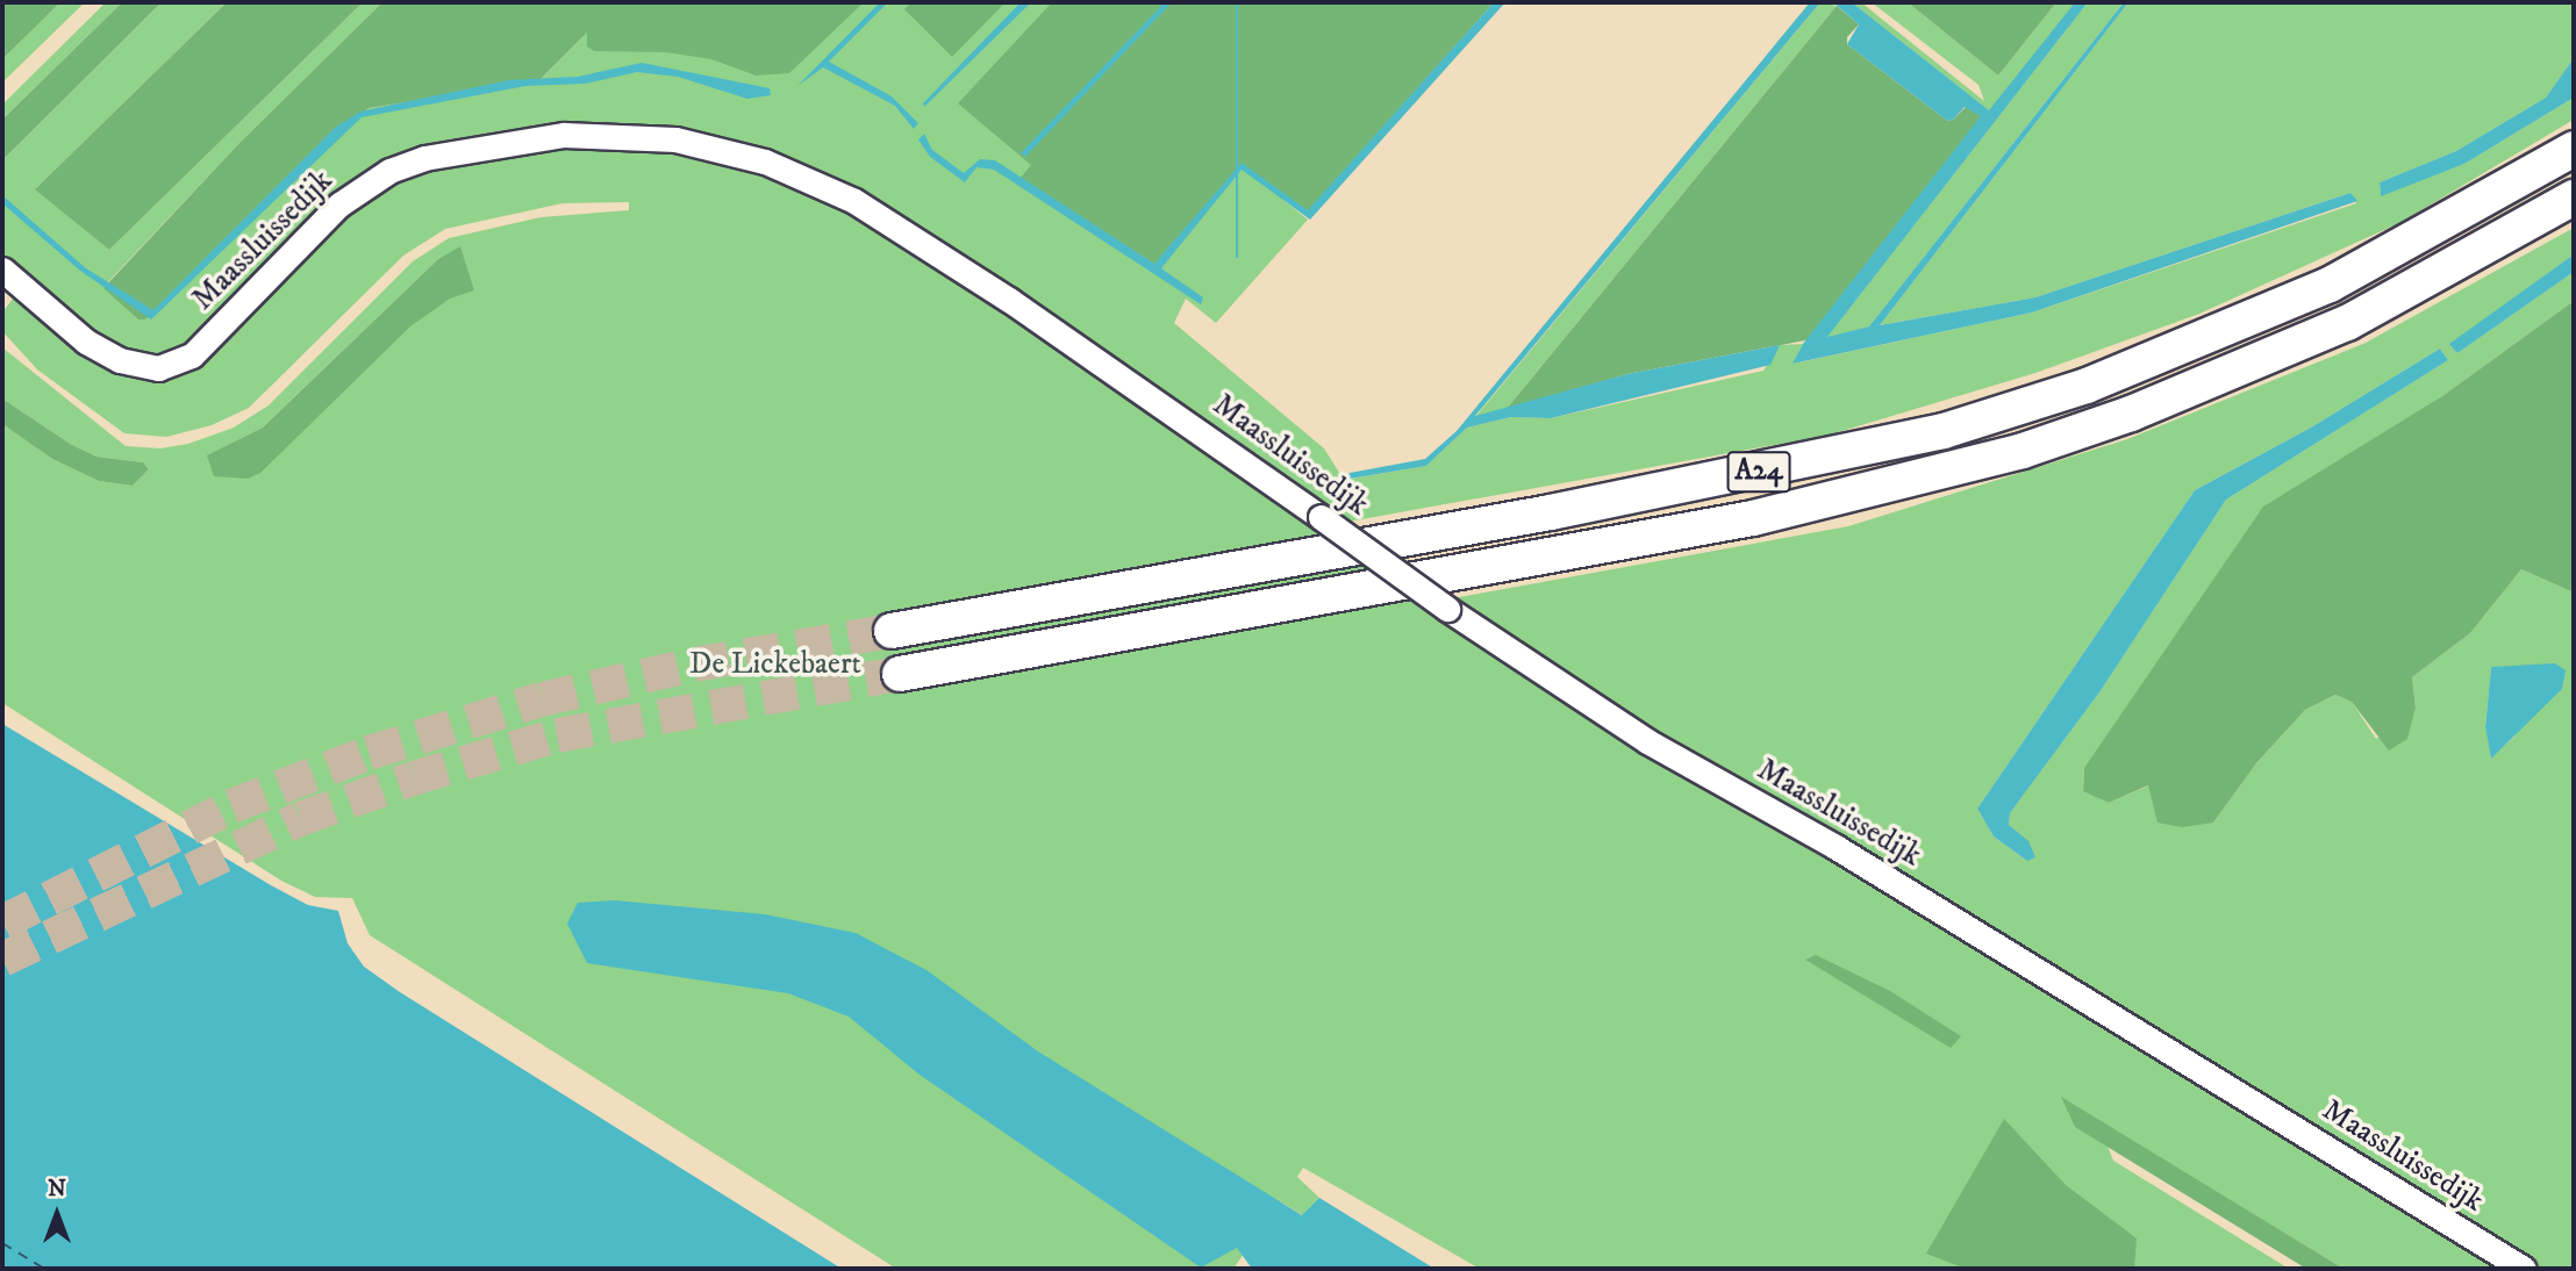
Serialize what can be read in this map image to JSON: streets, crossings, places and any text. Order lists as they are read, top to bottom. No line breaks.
{"streets":{"highway":["A24"],"street":["Maassluissedijk"]},"parks":["De Lickebaert"],"north":"top"}
